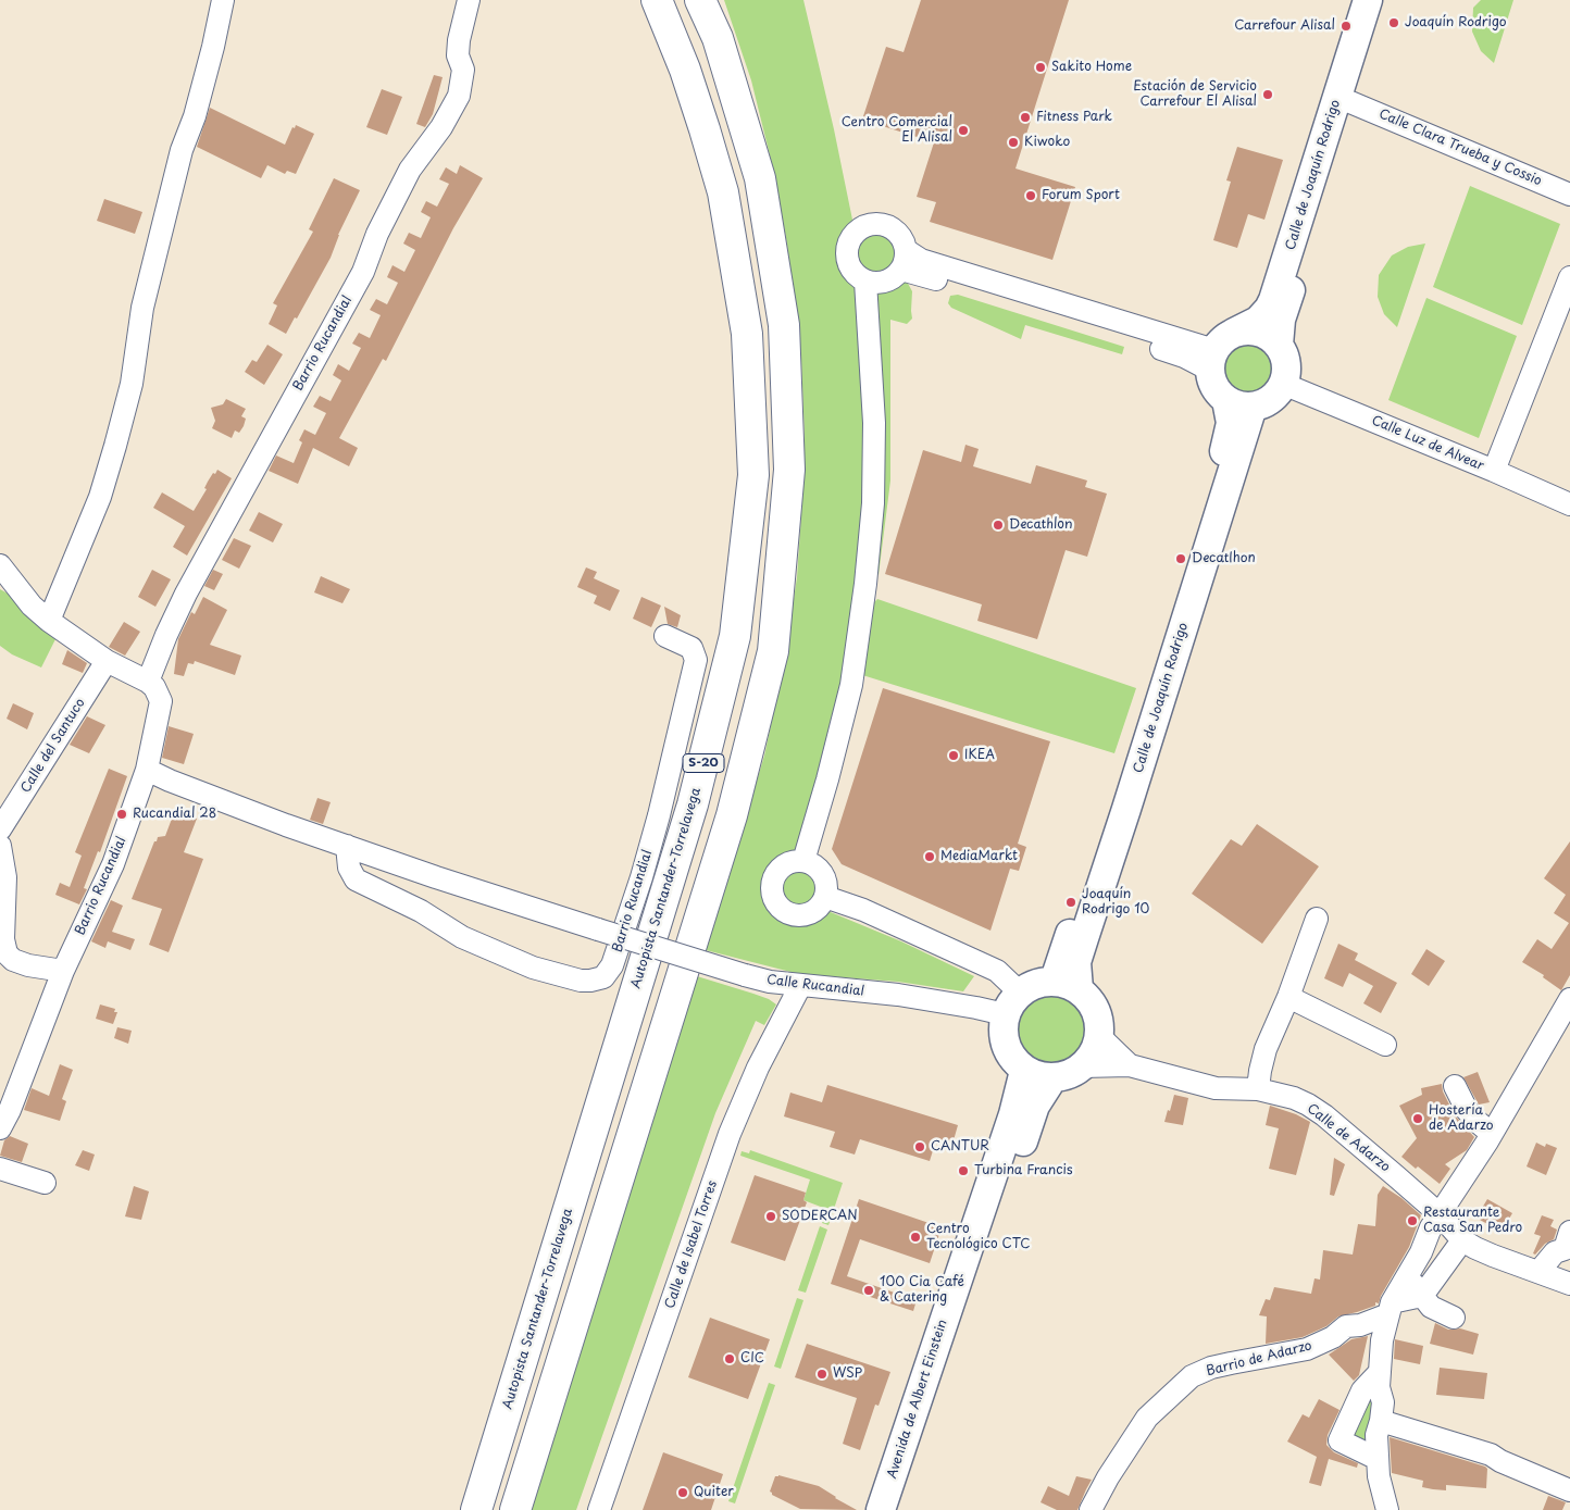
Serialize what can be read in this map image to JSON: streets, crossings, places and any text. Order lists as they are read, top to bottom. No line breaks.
{"streets":{"highway":["S-20","Autopista Santander-Torrelavega"],"main road":["Calle de Joaquín Rodrigo","Avenida de Albert Einstein"],"street":["Calle Clara Trueba y Cossio","Barrio Rucandial","Calle Luz de Alvear","Calle del Santuco","Calle Rucandial","Calle de Adarzo","Calle de Isabel Torres","Barrio de Adarzo"]},"crossings":[["Calle Clara Trueba y Cossio","Calle de Joaquín Rodrigo"],["Calle de Joaquín Rodrigo","Calle Luz de Alvear"],["Calle de Joaquín Rodrigo","Calle Rucandial"],["Calle de Joaquín Rodrigo","Calle de Adarzo"],["Calle de Joaquín Rodrigo","Avenida de Albert Einstein"],["Barrio Rucandial","Calle Rucandial"],["Calle Rucandial","Calle de Adarzo"],["Calle Rucandial","Calle de Isabel Torres"],["Calle Rucandial","Avenida de Albert Einstein"],["Calle de Adarzo","Avenida de Albert Einstein"]],"places":["Joaquín Rodrigo","Carrefour Alisal","Sakito Home","Estación de Servicio Carrefour El Alisal","Fitness Park","Centro Comercial El Alisal","Kiwoko","Forum Sport","Decathlon","Decatlhon","IKEA","Rucandial 28","MediaMarkt","Joaquín Rodrigo 10","Hostería de Adarzo","CANTUR","Turbina Francis","SODERCAN","Restaurante Casa San Pedro","Centro Tecnológico CTC","100 Cia Café & Catering","CIC","WSP","Quiter"]}
